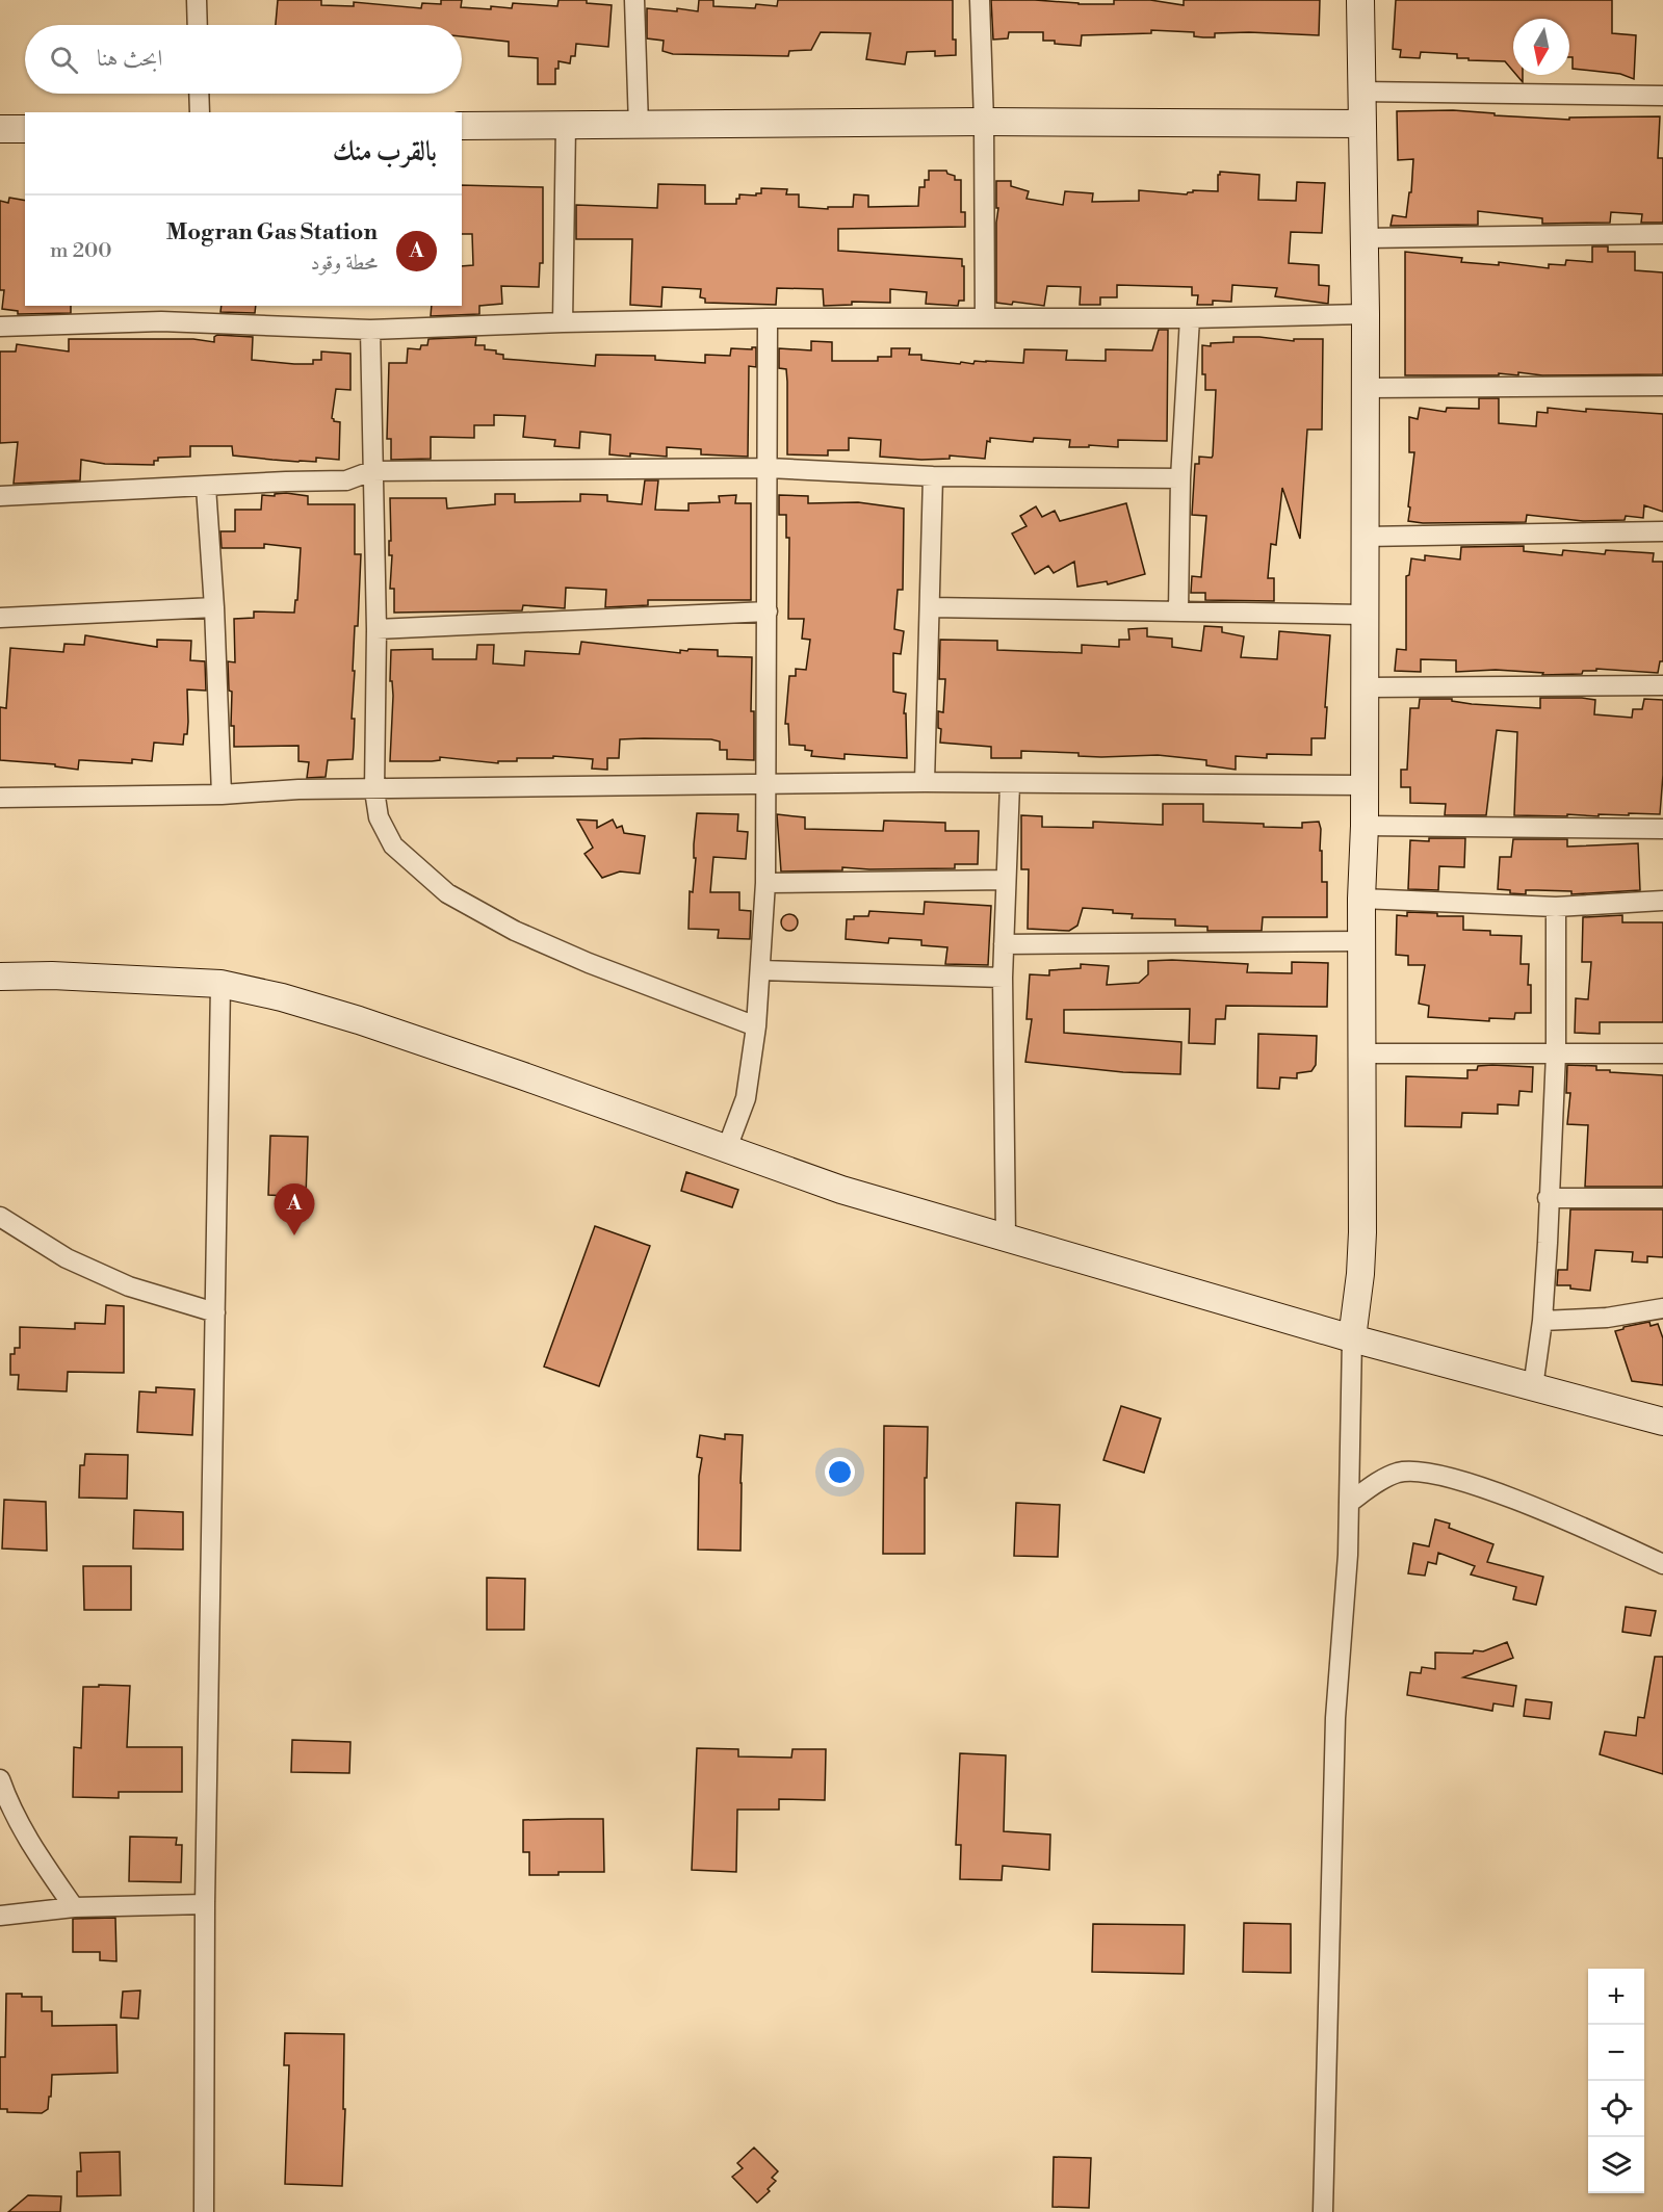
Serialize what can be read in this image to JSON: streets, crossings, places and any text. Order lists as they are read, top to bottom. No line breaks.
{"north":"bottom","page":{"search":"ابحث هنا","heading":"بالقرب منك","list":[{"mark":"A","name":"Mogran Gas Station","note":"محطة وقود","value":"200 m"}],"pins":"A","map_buttons":["+","−"]}}
